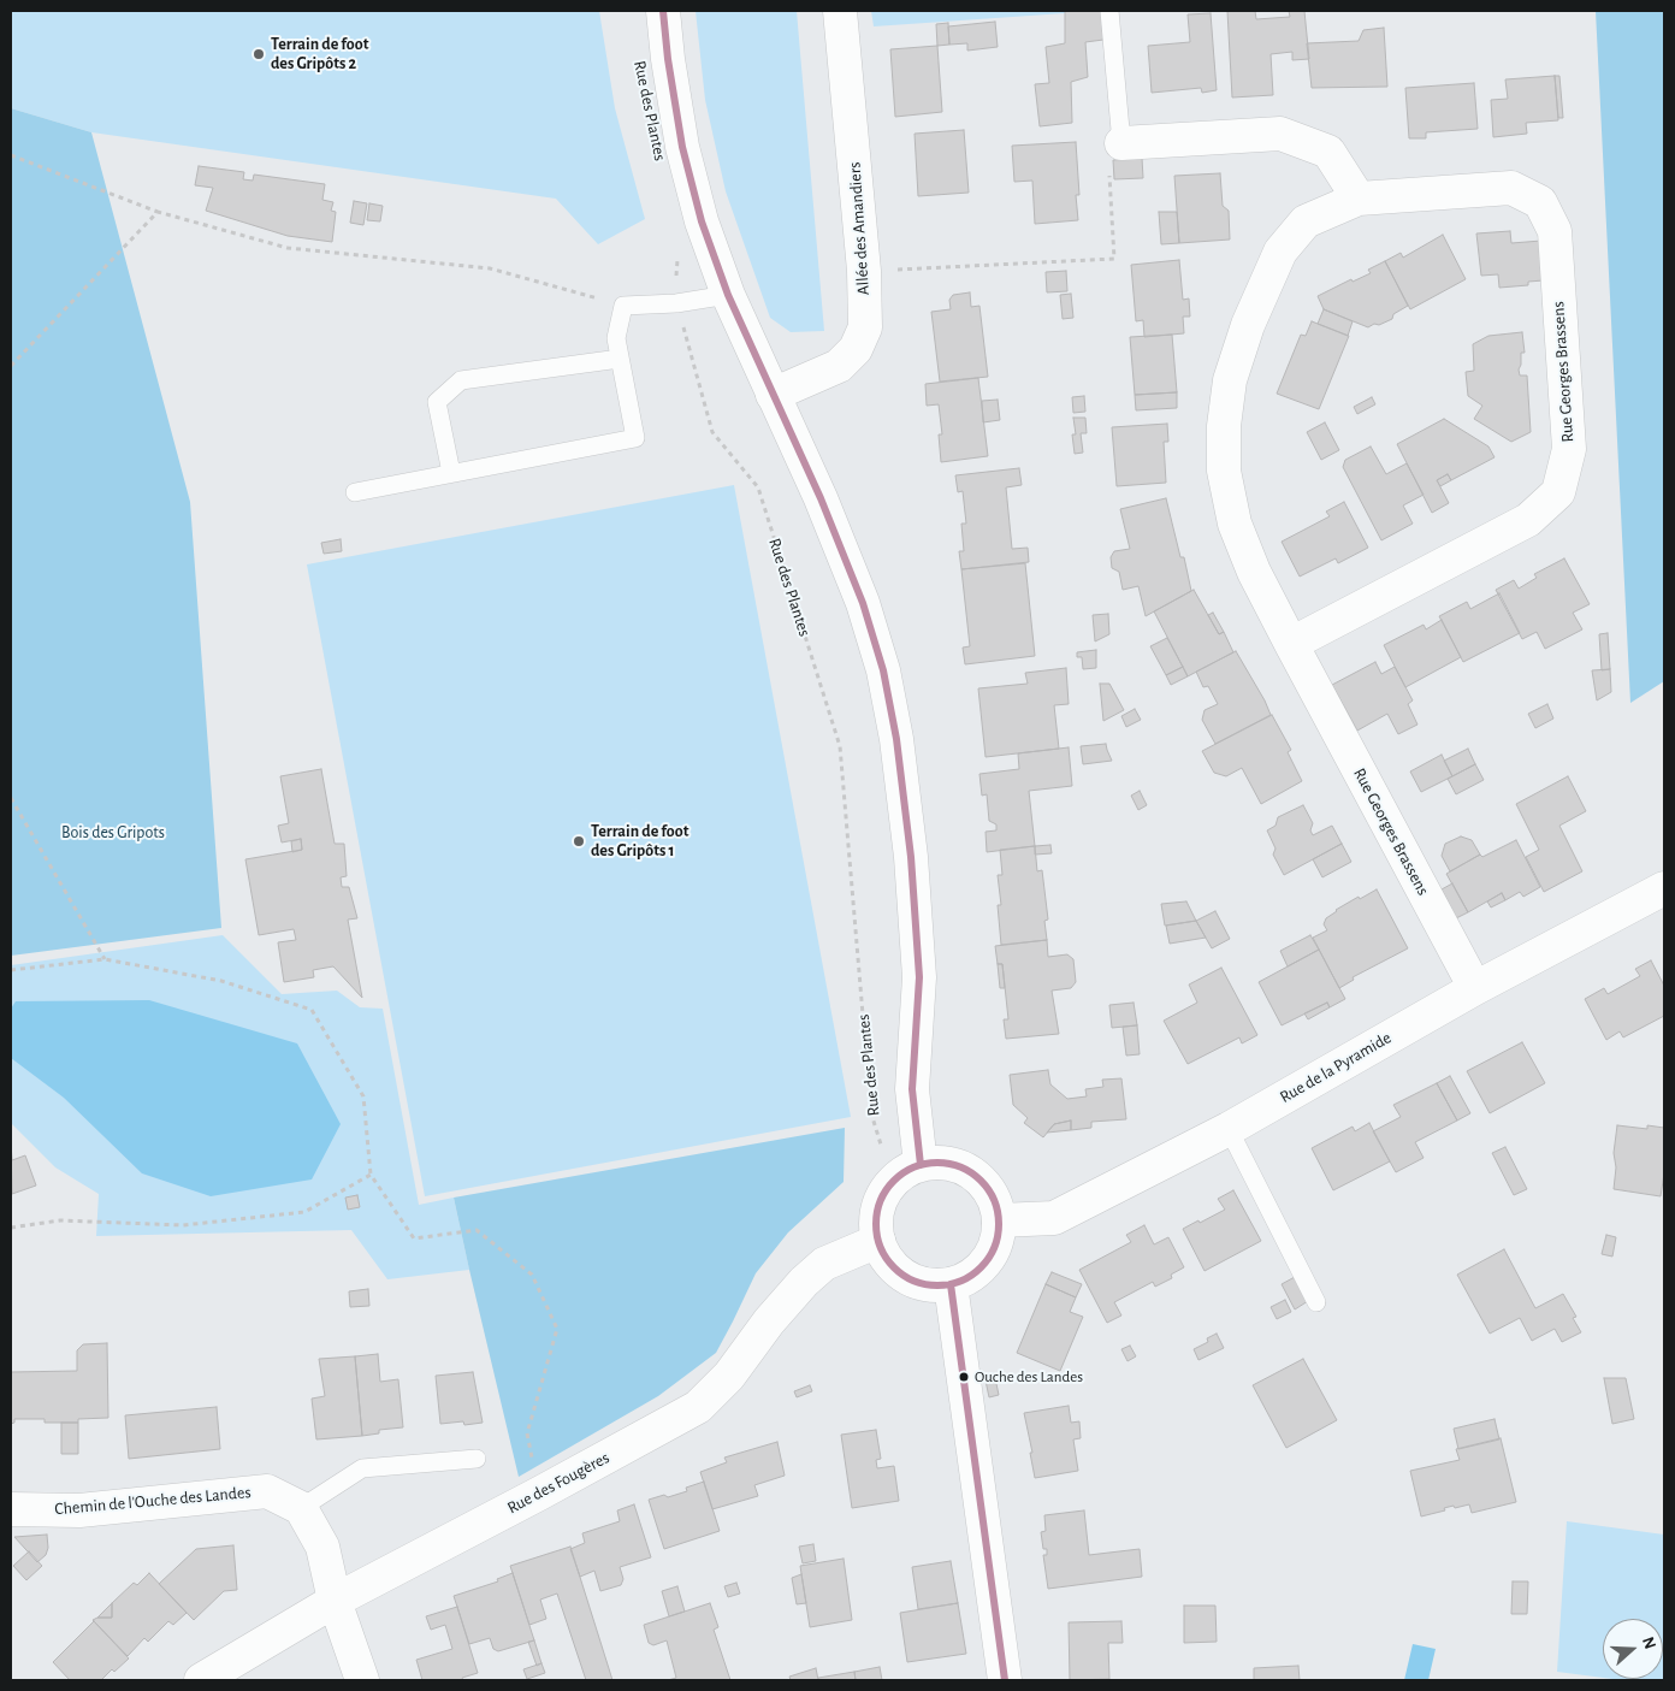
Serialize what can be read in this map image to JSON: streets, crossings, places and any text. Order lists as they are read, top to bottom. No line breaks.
{"streets":{"street":["Rue des Plantes","Allée des Amandiers","Rue Georges Brassens","Rue de la Pyramide","Rue des Fougères","Chemin de l'Ouche des Landes"]},"crossings":[["Rue des Plantes","Allée des Amandiers"],["Rue des Plantes","Rue de la Pyramide"],["Rue des Plantes","Rue des Fougères"],["Rue Georges Brassens","Rue de la Pyramide"],["Rue de la Pyramide","Rue des Fougères"]],"parks":["Bois des Gripots"],"places":["Terrain de foot des Gripôts 2","Terrain de foot des Gripôts 1","Ouche des Landes"],"north":"right"}
